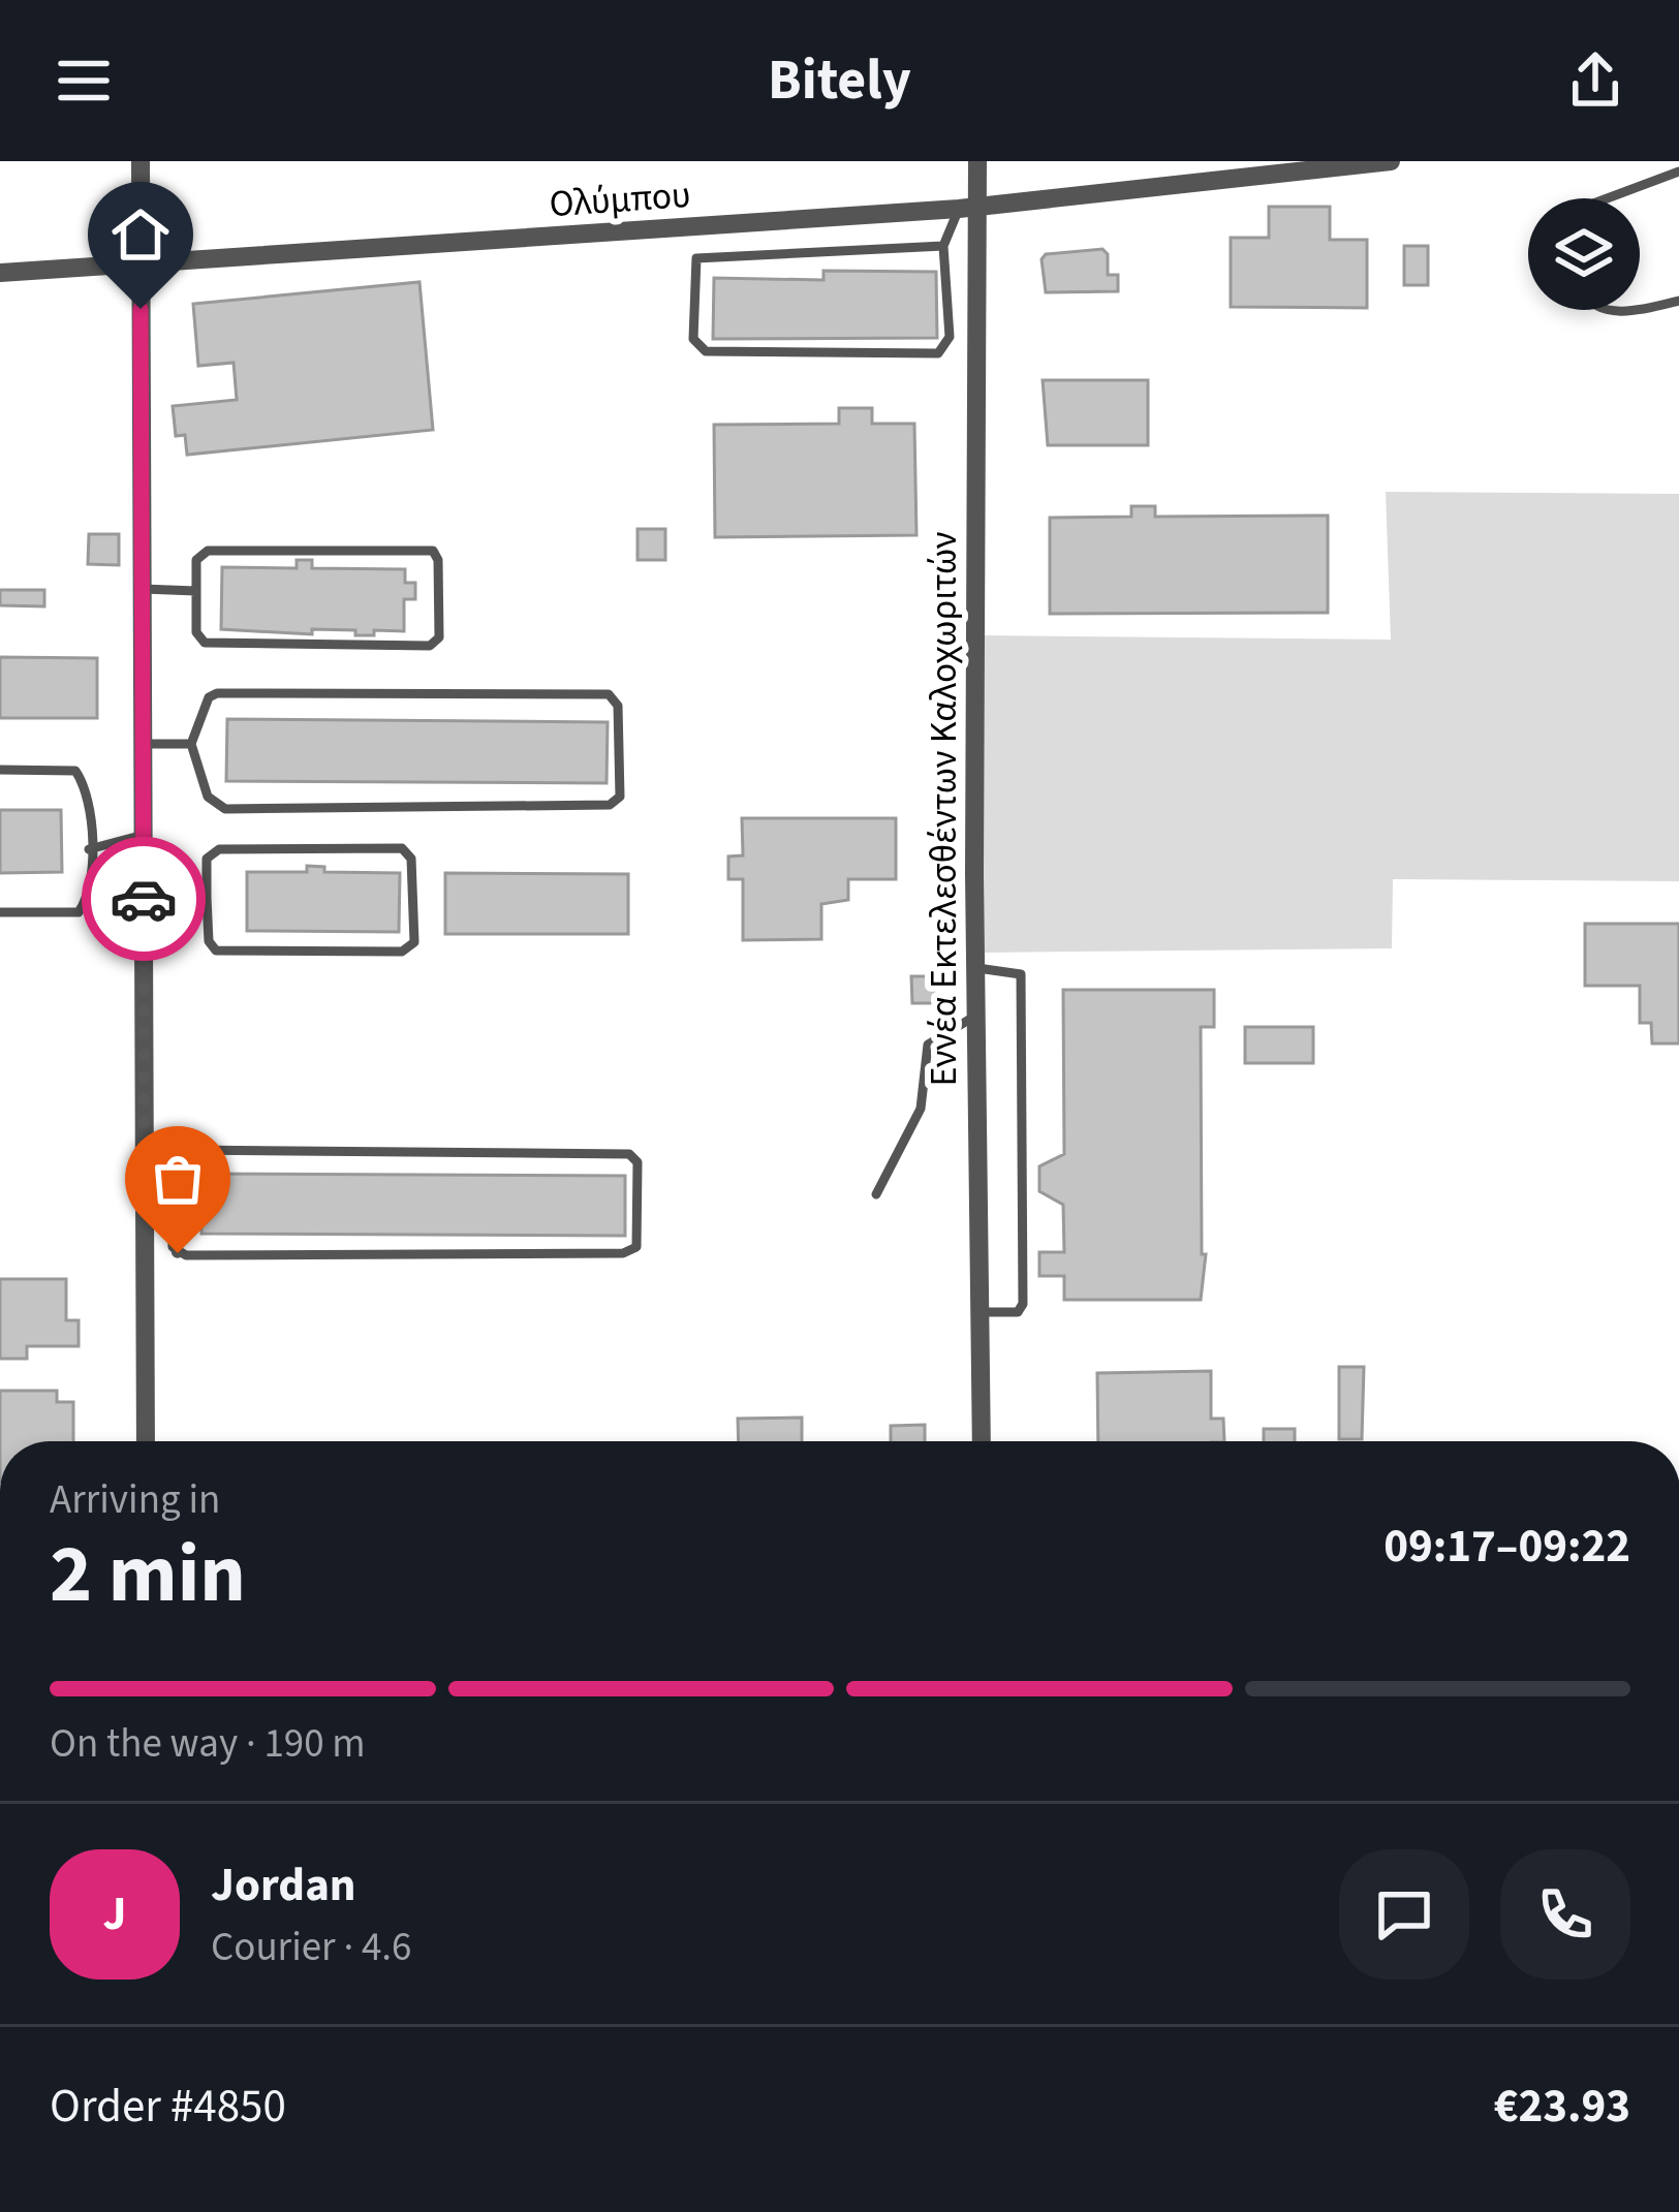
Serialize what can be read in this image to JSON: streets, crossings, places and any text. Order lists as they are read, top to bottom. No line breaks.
{"streets":{"street":["Ολύμπου","Εννέα Εκτελεσθέντων Καλοχωριτών"]},"crossings":[["Ολύμπου","Εννέα Εκτελεσθέντων Καλοχωριτών"]],"page":{"header":"Bitely","heading":["2 min","Arriving in","09:17–09:22"],"panel":["Jordan","Courier · 4.6","Order #4850","€23.93"],"bar":"On the way · 190 m","round":"J"}}
